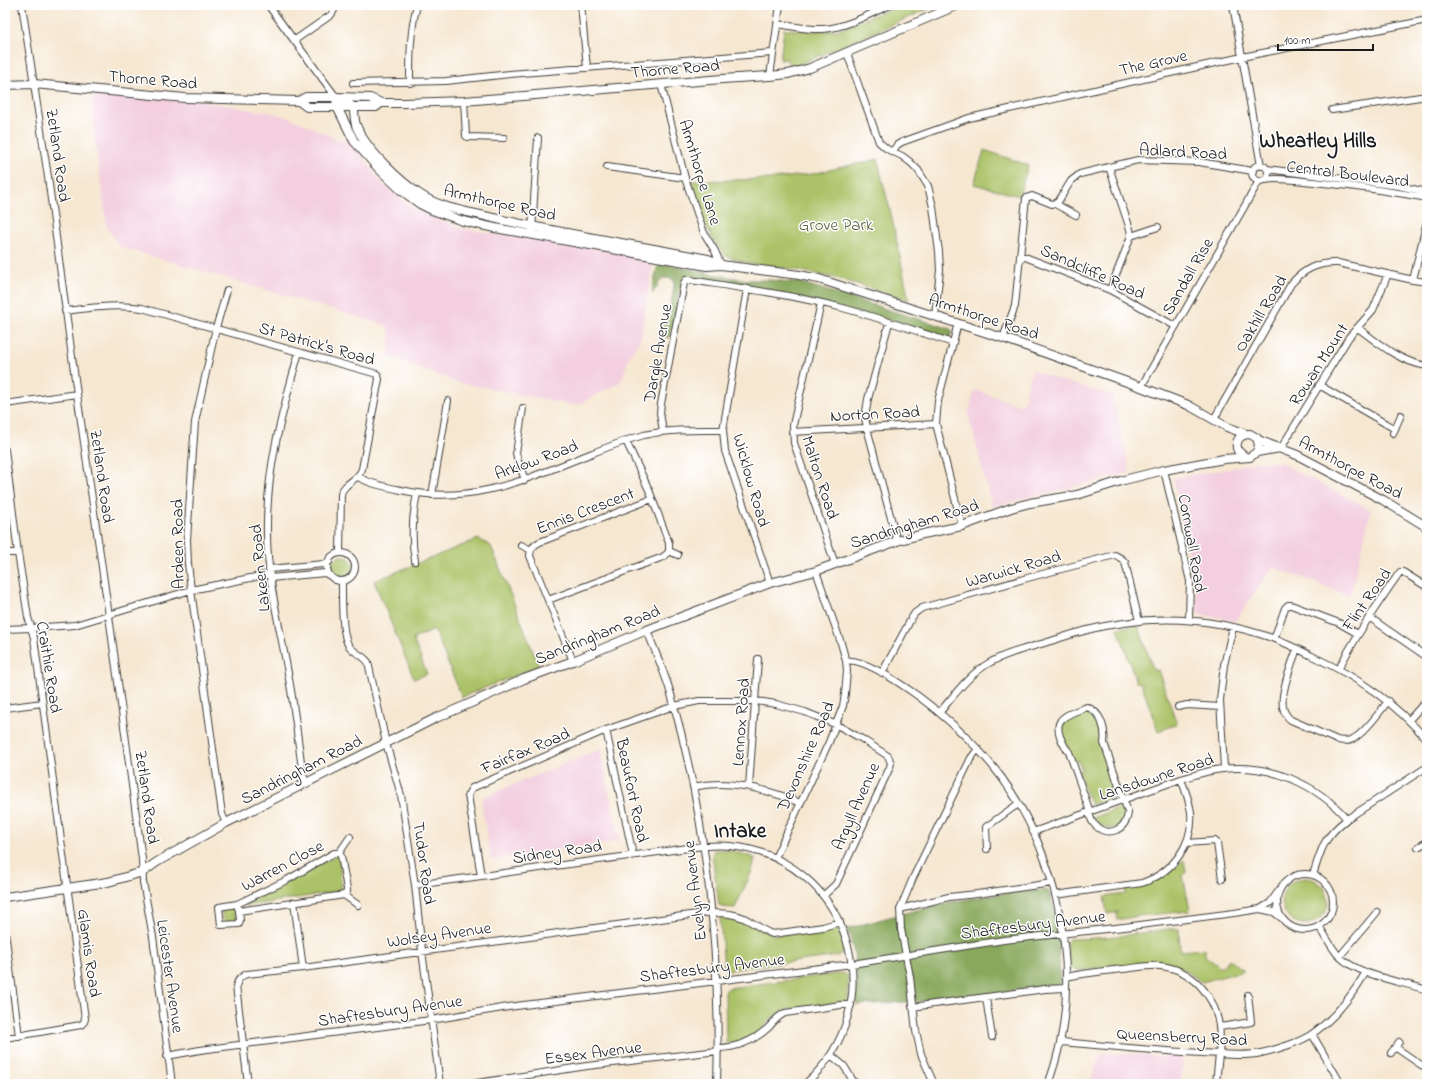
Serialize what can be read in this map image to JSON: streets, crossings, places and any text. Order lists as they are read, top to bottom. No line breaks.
{"streets":{"street":["The Grove","Thorne Road","Adlard Road","Zetland Road","Armthorpe Lane","Central Boulevard","Armthorpe Road","Sandcliffe Road","Sandall Rise","Oakhill Road","St Patrick's Road","Dargle Avenue","Rowan Mount","Norton Road","Arklow Road","Malton Road","Wicklow Road","Ennis Crescent","Sandringham Road","Cornwall Road","Ardeen Road","Lakeen Road","Warwick Road","Flint Road","Craithie Road","Lennox Road","Fairfax Road","Devonshire Road","Lansdowne Road","Beaufort Road","Argyll Avenue","Sidney Road","Tudor Road","Warren Close","Evelyn Avenue","Shaftesbury Avenue","Wolsey Avenue","Glamis Road","Leicester Avenue","Queensberry Road","Essex Avenue"]},"crossings":[["Thorne Road","Zetland Road"],["Thorne Road","Armthorpe Lane"],["Thorne Road","Armthorpe Road"],["Adlard Road","Central Boulevard"],["Adlard Road","Sandall Rise"],["Zetland Road","St Patrick's Road"],["Zetland Road","Sandringham Road"],["Zetland Road","Leicester Avenue"],["Armthorpe Lane","Armthorpe Road"],["Central Boulevard","Sandall Rise"],["Armthorpe Road","Sandall Rise"],["Armthorpe Road","Oakhill Road"],["Armthorpe Road","Dargle Avenue"],["Armthorpe Road","Rowan Mount"],["Armthorpe Road","Malton Road"],["Armthorpe Road","Wicklow Road"],["Armthorpe Road","Sandringham Road"],["Sandcliffe Road","Sandall Rise"],["Oakhill Road","Rowan Mount"],["St Patrick's Road","Arklow Road"],["St Patrick's Road","Ardeen Road"],["St Patrick's Road","Lakeen Road"],["Dargle Avenue","Arklow Road"],["Norton Road","Malton Road"],["Arklow Road","Wicklow Road"],["Malton Road","Sandringham Road"],["Wicklow Road","Sandringham Road"],["Ennis Crescent","Sandringham Road"],["Sandringham Road","Cornwall Road"],["Sandringham Road","Ardeen Road"],["Sandringham Road","Lakeen Road"],["Sandringham Road","Craithie Road"],["Sandringham Road","Devonshire Road"],["Sandringham Road","Tudor Road"],["Sandringham Road","Evelyn Avenue"],["Sandringham Road","Glamis Road"],["Sandringham Road","Leicester Avenue"],["Craithie Road","Glamis Road"],["Lennox Road","Argyll Avenue"],["Fairfax Road","Beaufort Road"],["Fairfax Road","Argyll Avenue"],["Fairfax Road","Sidney Road"],["Fairfax Road","Evelyn Avenue"],["Devonshire Road","Argyll Avenue"],["Devonshire Road","Sidney Road"],["Beaufort Road","Sidney Road"],["Argyll Avenue","Sidney Road"],["Argyll Avenue","Evelyn Avenue"],["Sidney Road","Tudor Road"],["Sidney Road","Evelyn Avenue"],["Sidney Road","Shaftesbury Avenue"],["Sidney Road","Wolsey Avenue"],["Sidney Road","Essex Avenue"],["Tudor Road","Shaftesbury Avenue"],["Tudor Road","Wolsey Avenue"],["Evelyn Avenue","Shaftesbury Avenue"],["Evelyn Avenue","Wolsey Avenue"],["Evelyn Avenue","Essex Avenue"],["Shaftesbury Avenue","Wolsey Avenue"],["Shaftesbury Avenue","Leicester Avenue"]],"districts":["Wheatley Hills","Intake"],"parks":["Grove Park"],"scale_bar":"100 m"}
